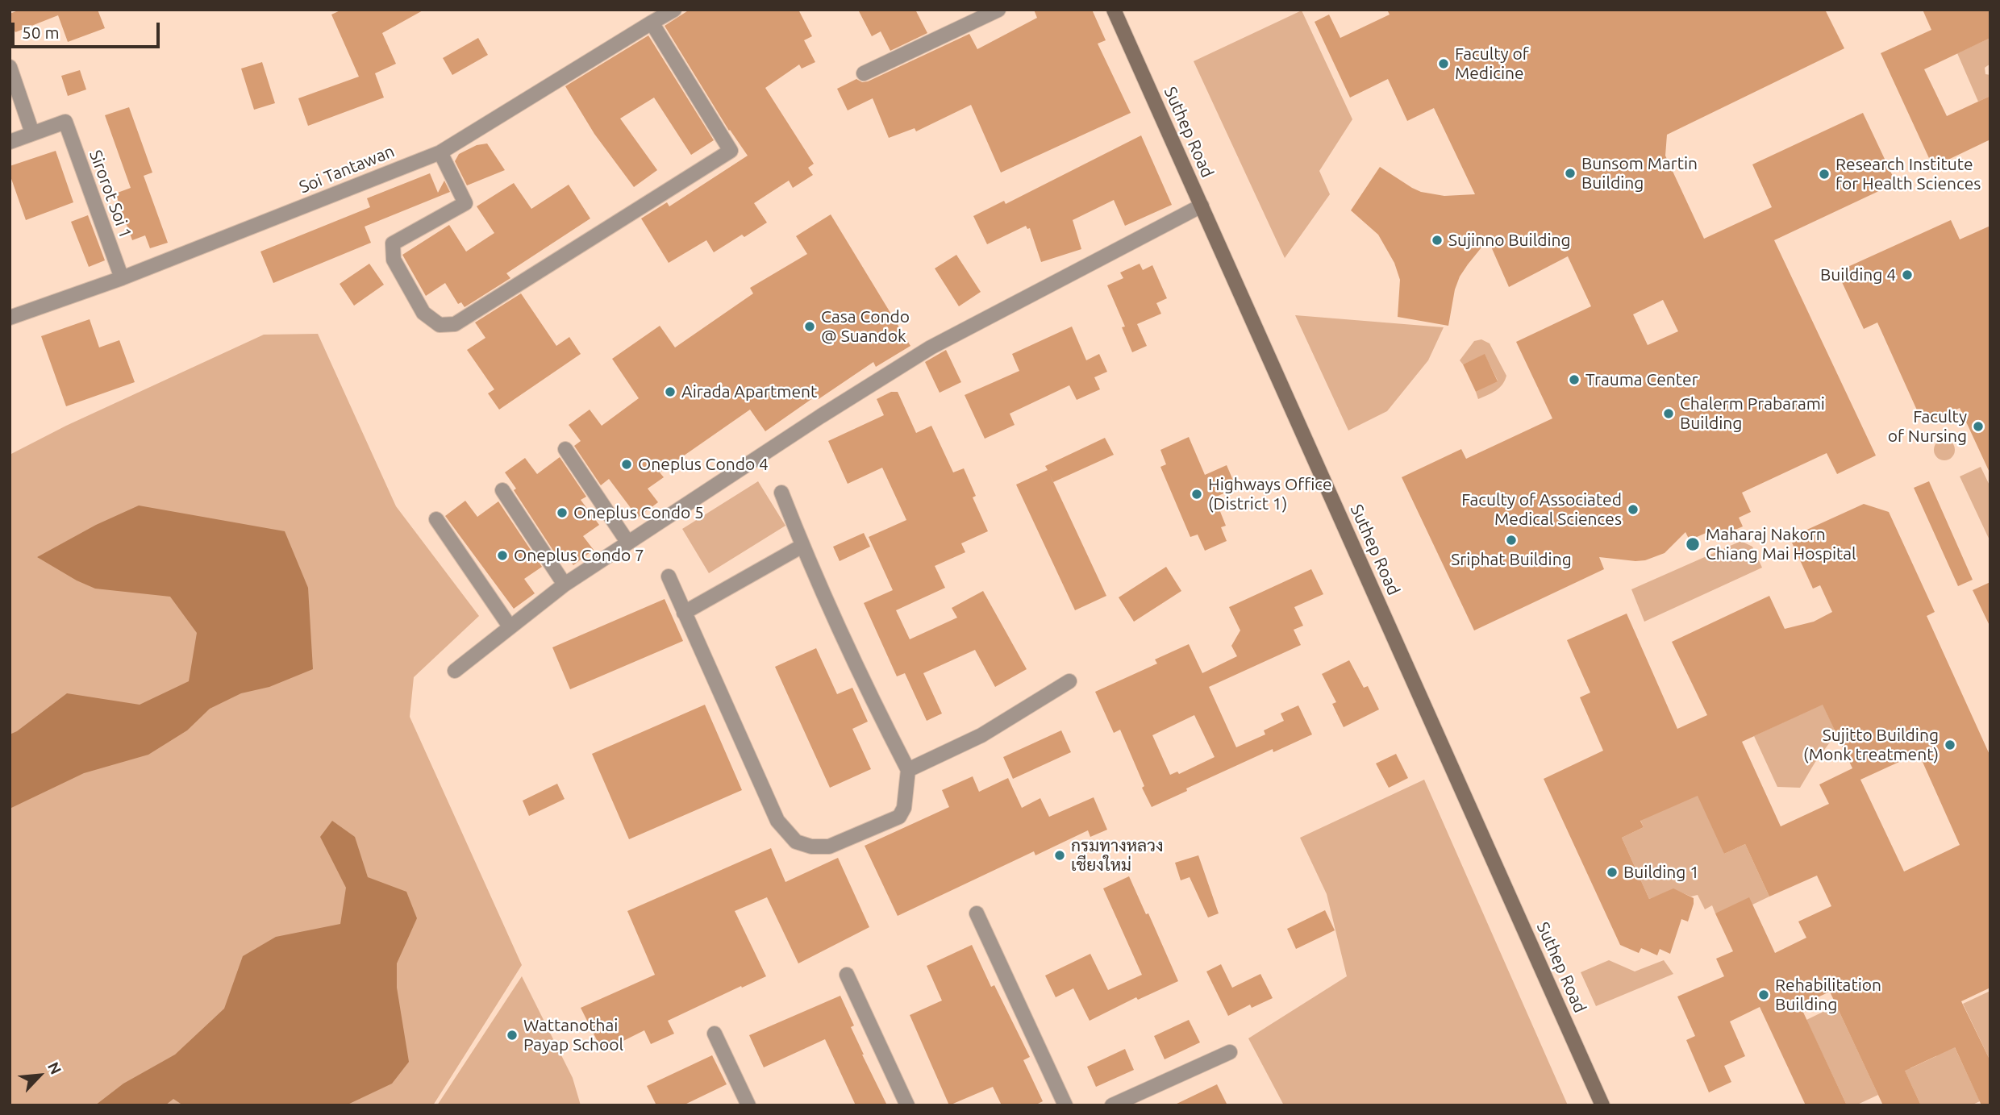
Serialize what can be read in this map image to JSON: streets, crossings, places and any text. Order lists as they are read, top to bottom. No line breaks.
{"streets":{"main road":["Suthep Road"],"street":["Soi Tantawan","Sirorot Soi 1"]},"crossings":[["Soi Tantawan","Sirorot Soi 1"]],"places":["Faculty of Medicine","Bunsom Martin Building","Research Institute for Health Sciences","Sujinno Building","Building 4","Casa Condo @ Suandok","Trauma Center","Airada Apartment","Chalerm Prabarami Building","Faculty of Nursing","Oneplus Condo 4","Highways Office (District 1)","Faculty of Associated Medical Sciences","Oneplus Condo 5","Sriphat Building","Maharaj Nakorn Chiang Mai Hospital","Oneplus Condo 7","Sujitto Building (Monk treatment)","กรมทางหลวง เชียงใหม่","Building 1","Rehabilitation Building","Wattanothai Payap School"],"scale_bar":"50 m","north":"top right"}
